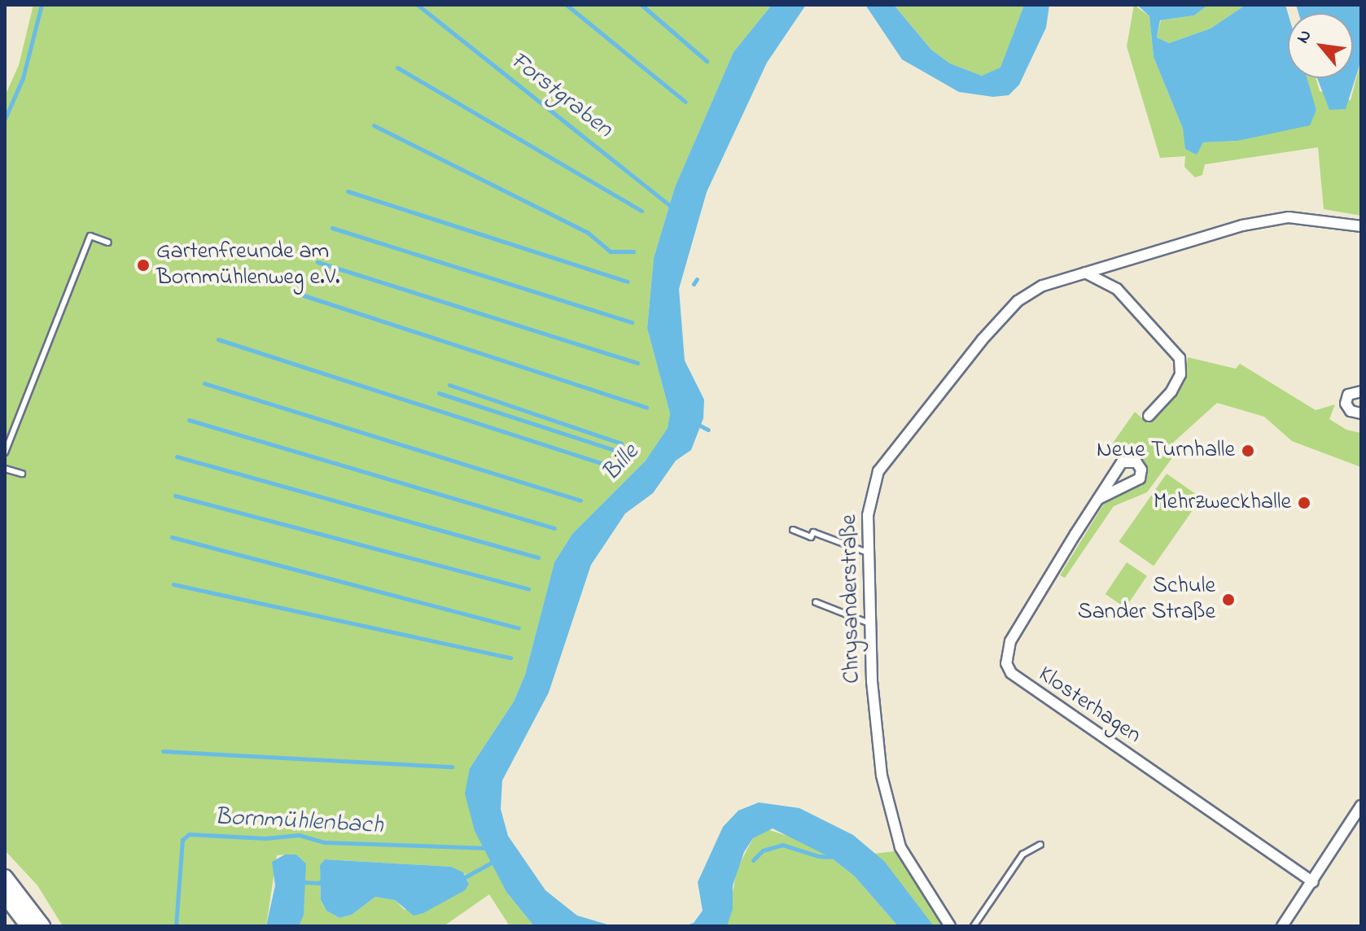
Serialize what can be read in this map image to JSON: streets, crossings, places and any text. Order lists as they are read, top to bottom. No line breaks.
{"streets":{"street":["Chrysanderstraße","Klosterhagen"]},"water":["Forstgraben","Bille","Bornmühlenbach"],"places":["Gartenfreunde am Bornmühlenweg e.V.","Neue Turnhalle","Mehrzweckhalle","Schule Sander Straße"],"north":"top left"}
